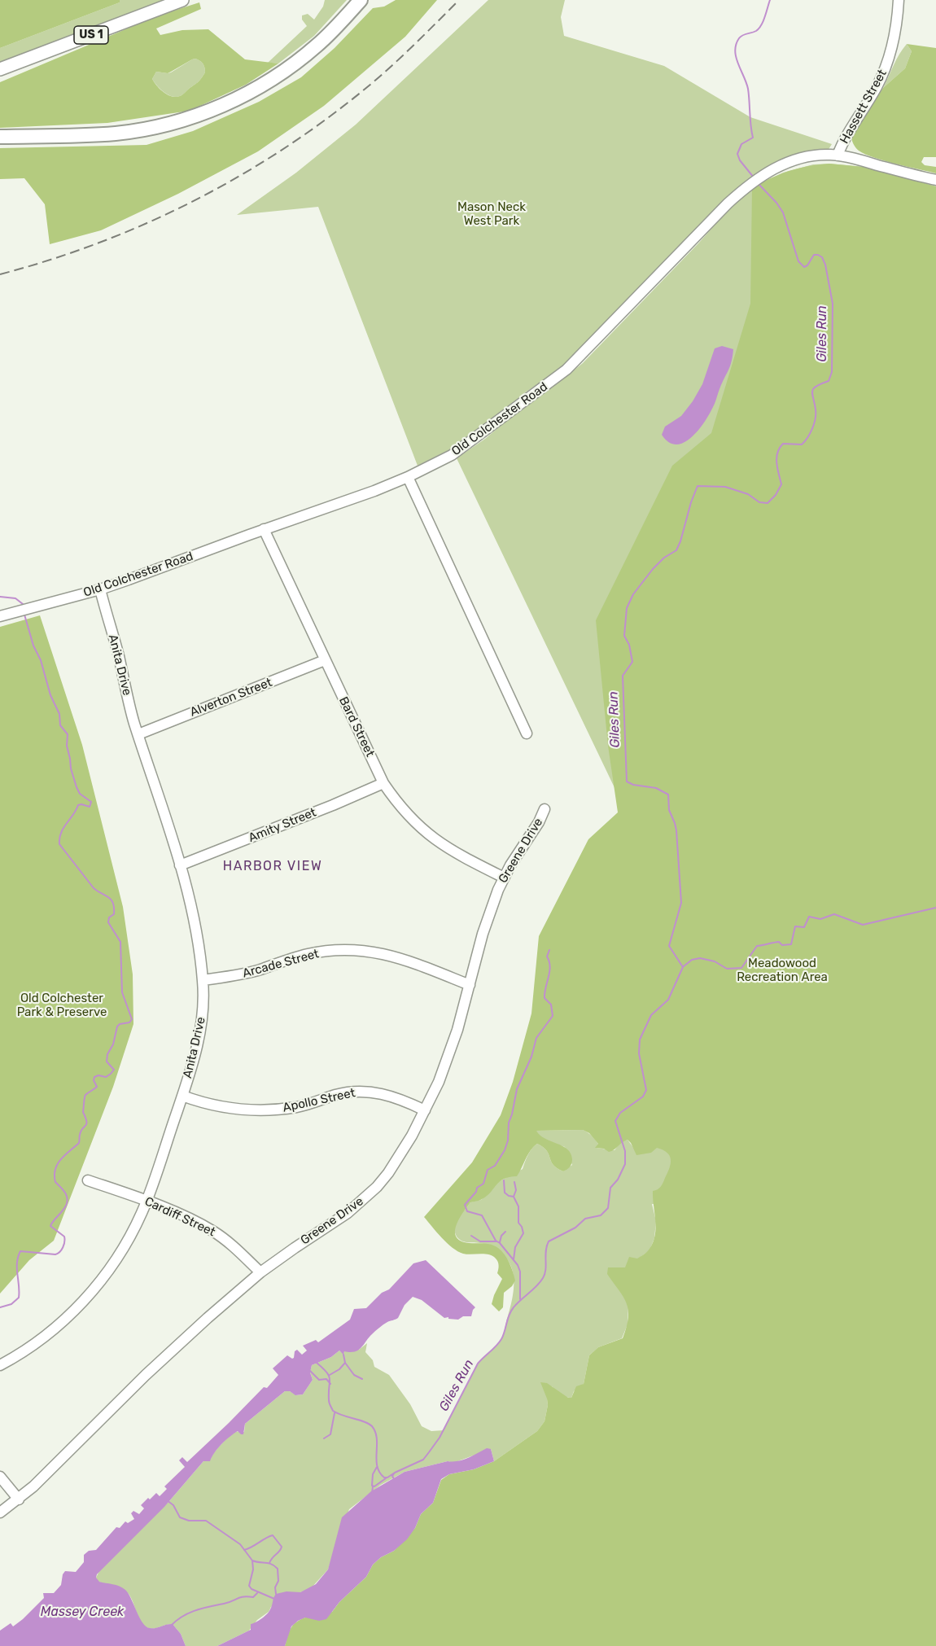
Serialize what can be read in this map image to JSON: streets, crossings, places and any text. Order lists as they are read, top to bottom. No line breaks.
{"streets":{"main road":["US 1"],"street":["Hassett Street","Old Colchester Road","Anita Drive","Alverton Street","Bard Street","Amity Street","Greene Drive","Arcade Street","Apollo Street","Cardiff Street"]},"crossings":[["Hassett Street","Old Colchester Road"],["Old Colchester Road","Anita Drive"],["Old Colchester Road","Bard Street"],["Anita Drive","Alverton Street"],["Anita Drive","Amity Street"],["Anita Drive","Arcade Street"],["Anita Drive","Apollo Street"],["Anita Drive","Cardiff Street"],["Alverton Street","Bard Street"],["Bard Street","Amity Street"],["Bard Street","Greene Drive"],["Greene Drive","Arcade Street"],["Greene Drive","Apollo Street"],["Greene Drive","Cardiff Street"]],"districts":["HARBOR VIEW"],"water":["Giles Run","Massey Creek"],"parks":["Mason Neck West Park","Meadowood Recreation Area","Old Colchester Park & Preserve"]}
